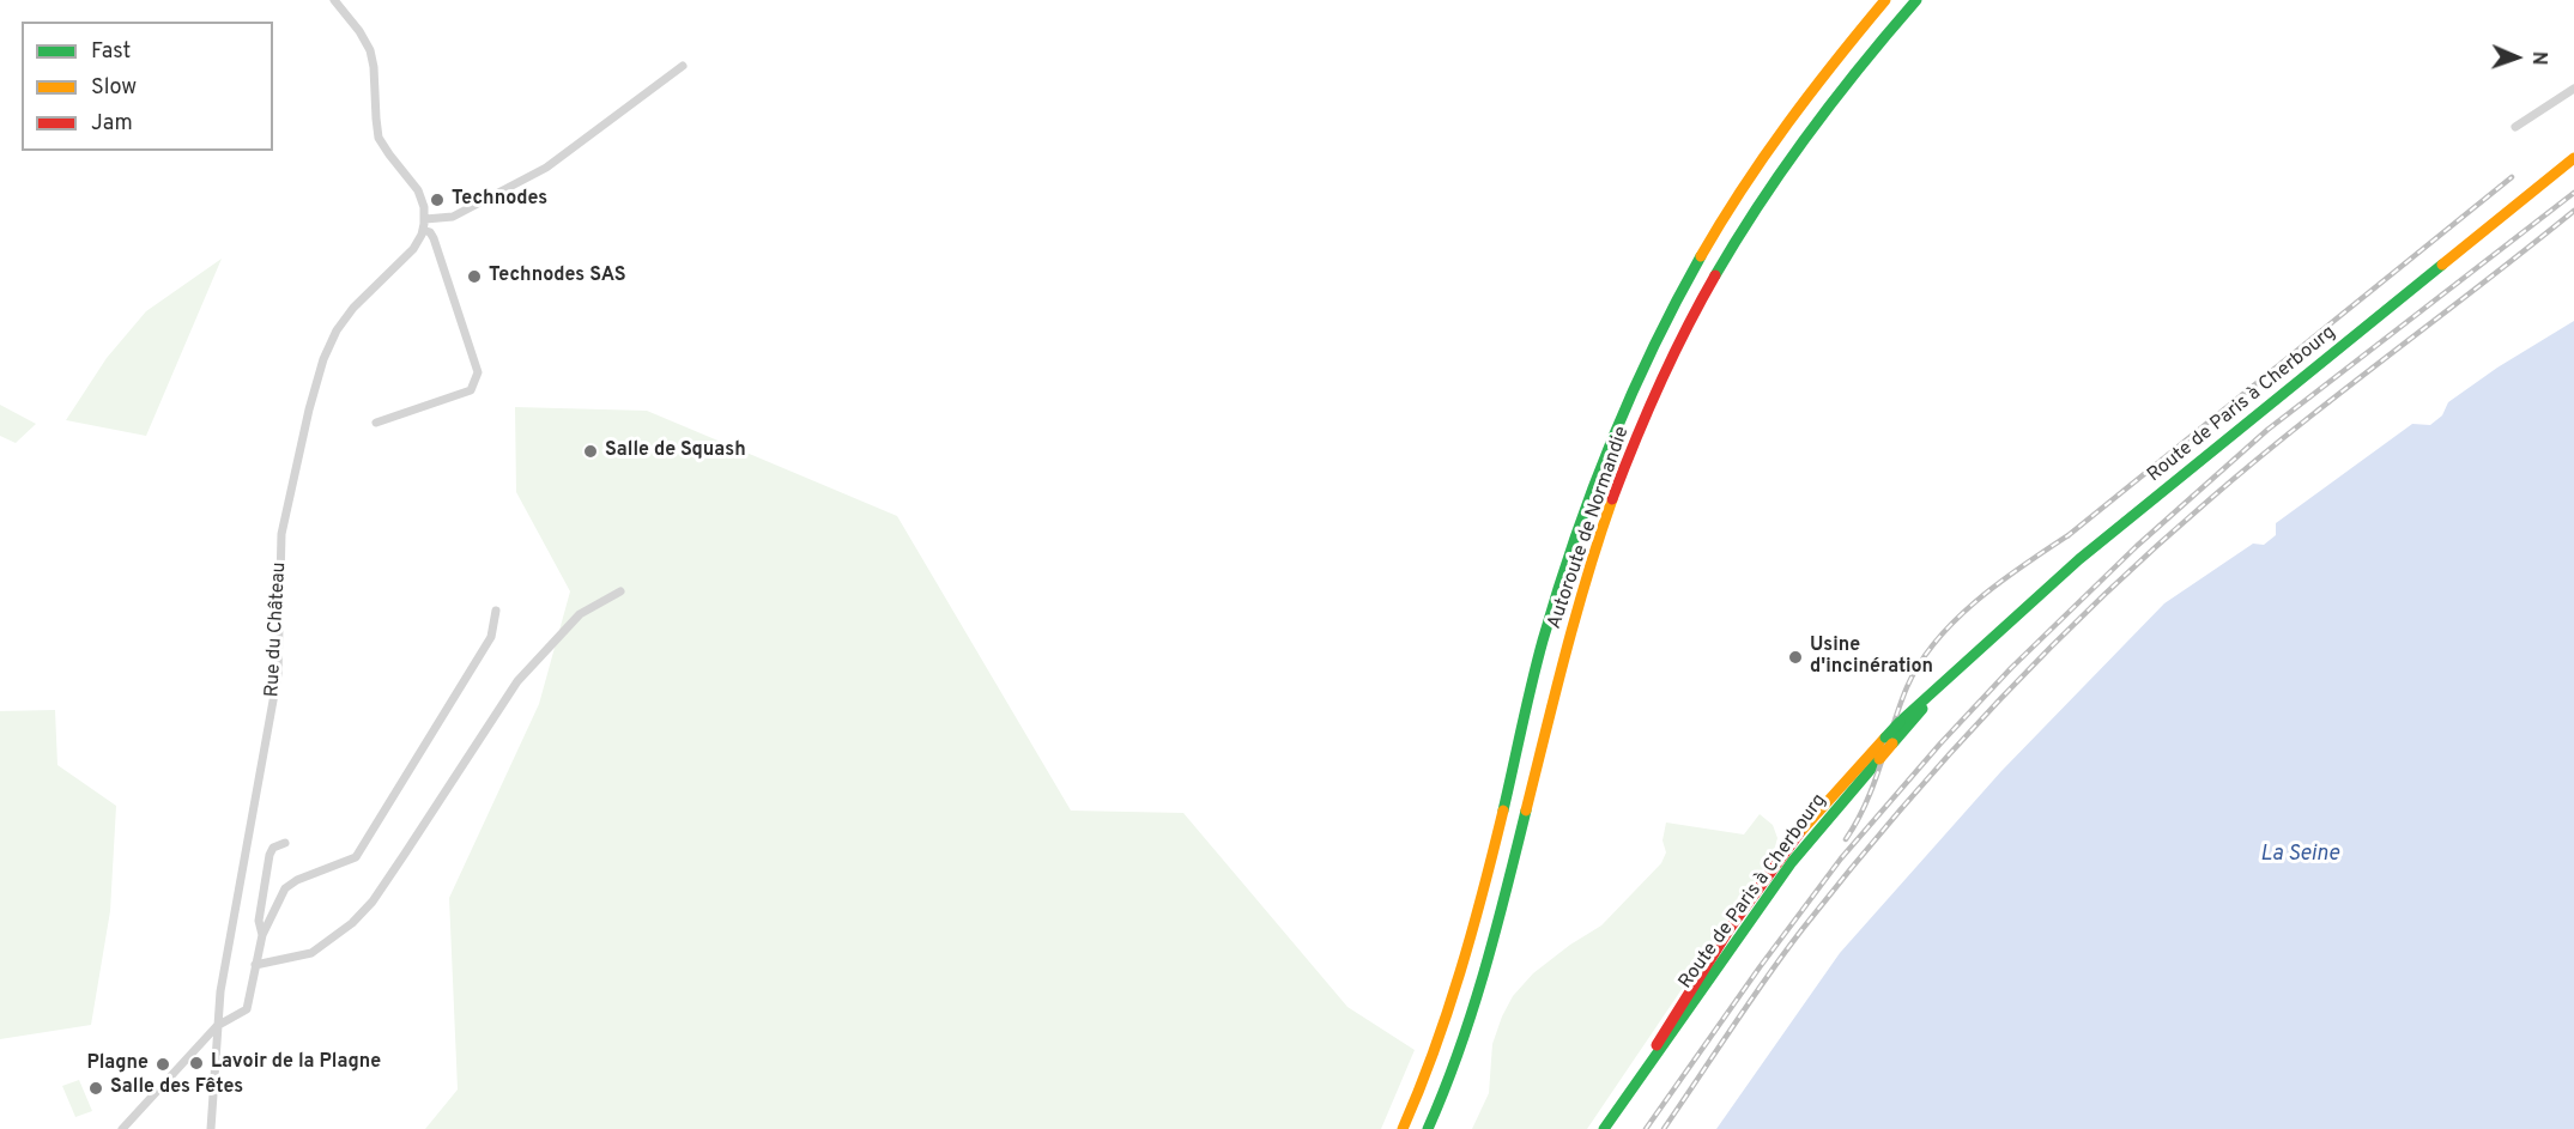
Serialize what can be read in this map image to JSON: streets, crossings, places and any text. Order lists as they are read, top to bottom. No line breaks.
{"streets":{"main road":["Route de Paris à Cherbourg","Autoroute de Normandie"],"street":["Rue du Château"]},"water":["La Seine"],"places":["Technodes","Technodes SAS","Salle de Squash","Usine d'incinération","Lavoir de la Plagne","Plagne","Salle des Fêtes"],"legend":["Fast","Slow","Jam"],"north":"right"}
